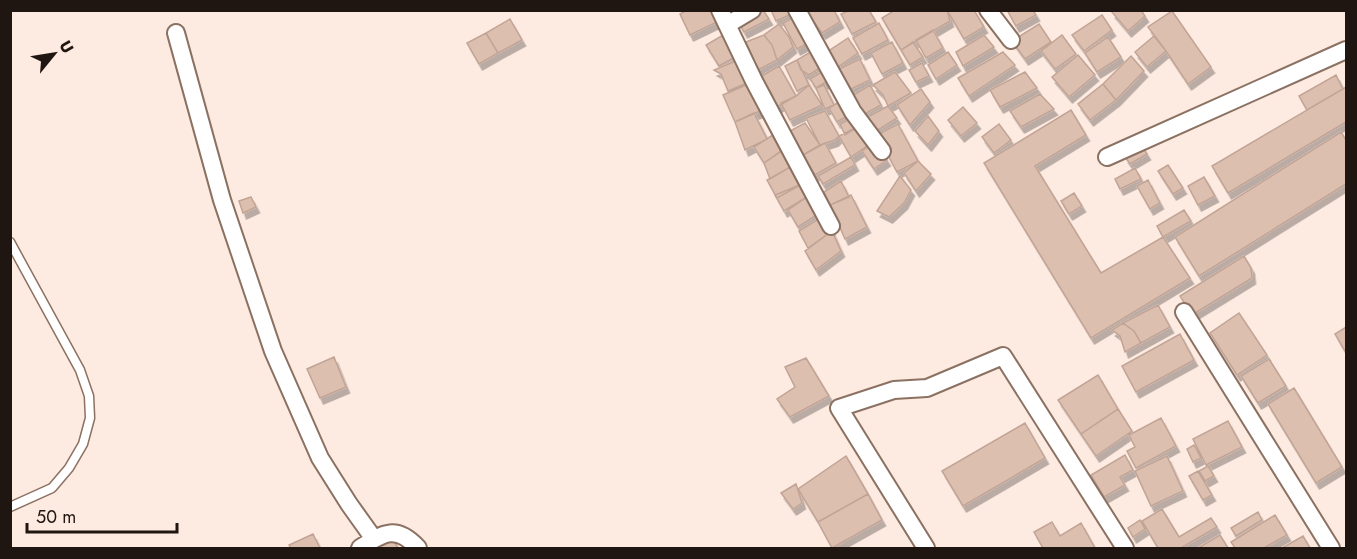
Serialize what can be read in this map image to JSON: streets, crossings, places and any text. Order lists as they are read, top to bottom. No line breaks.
{"scale_bar":"50 m","north":"top right"}
